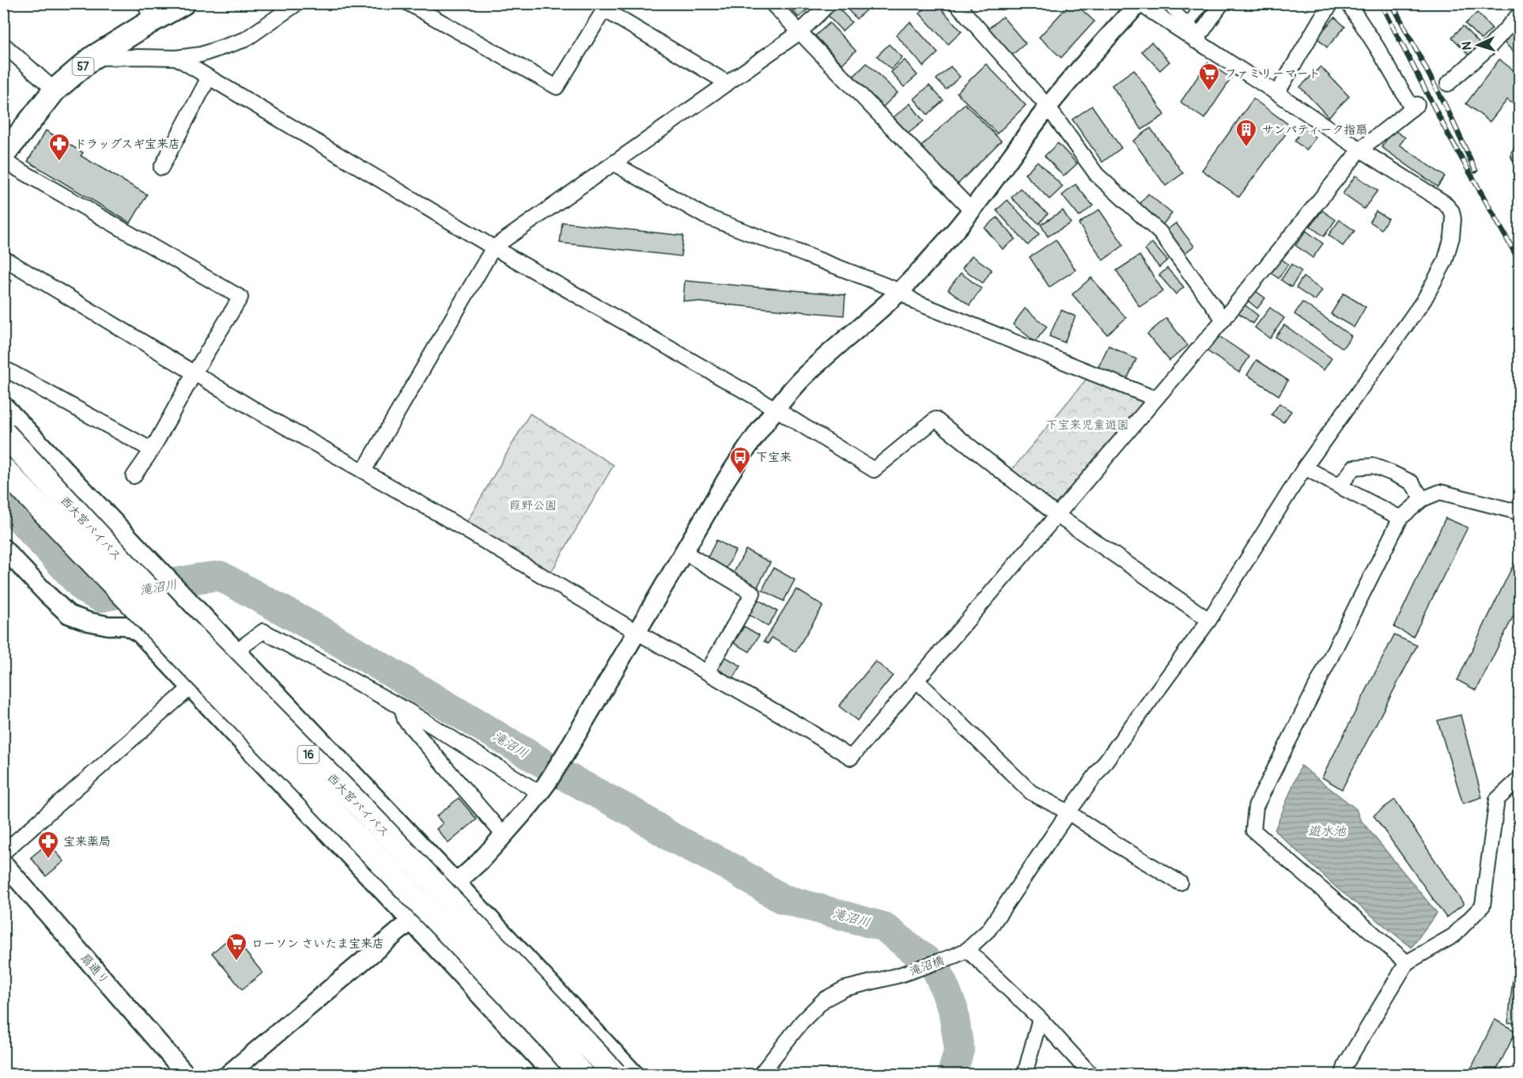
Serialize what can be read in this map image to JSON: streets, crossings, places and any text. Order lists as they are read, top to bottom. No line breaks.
{"streets":{"highway":["西大宮バイパス","16"],"main road":["57"],"street":["滝沼橋","扇通り"]},"water":["滝沼川","遊水池"],"parks":["下宝来児童遊園","葭野公園"],"places":{"supermarket":["ファミリーマート","ローソン さいたま宝来店"],"building":["サンパティーク指扇"],"pharmacy":["ドラッグスギ宝来店","宝来薬局"],"bus stop":["下宝来"]},"north":"left"}
